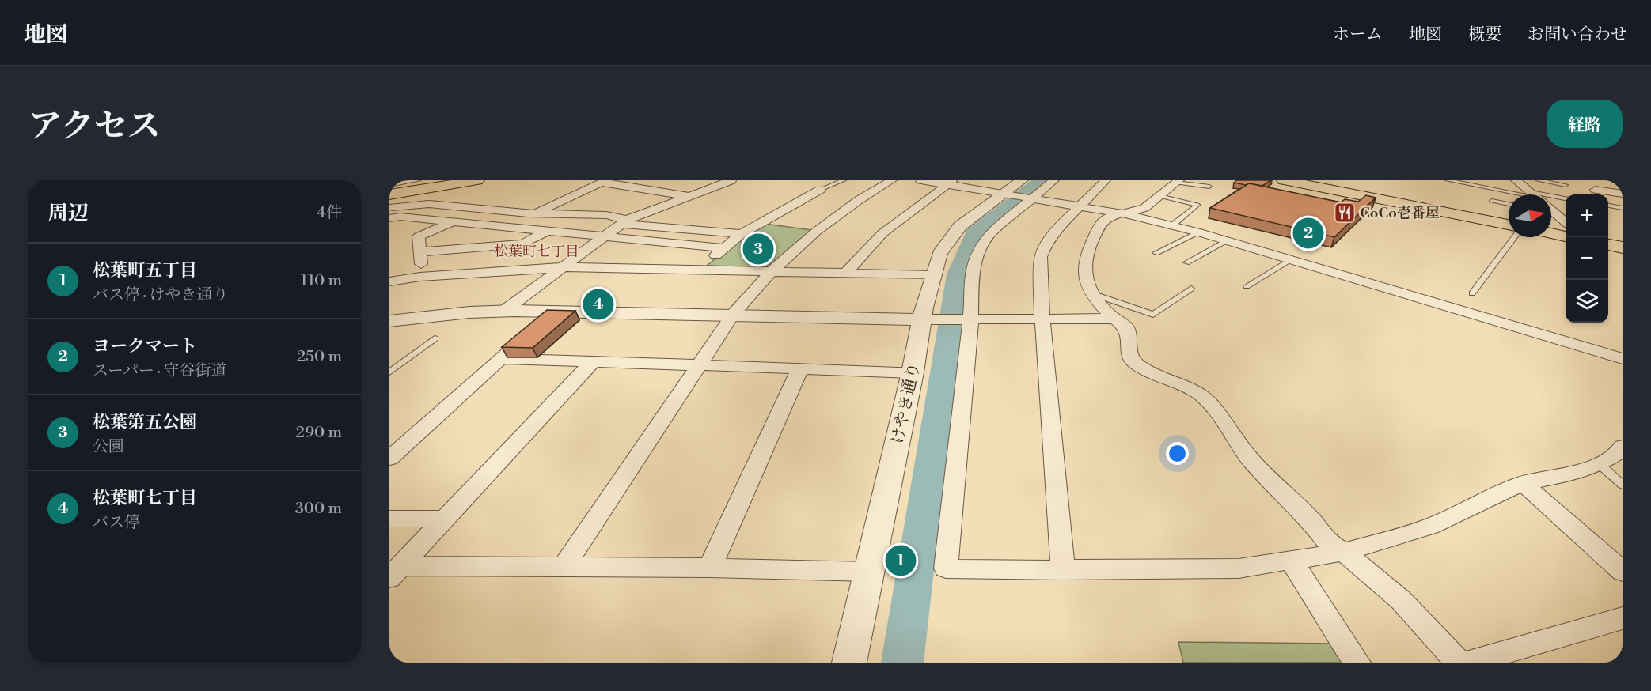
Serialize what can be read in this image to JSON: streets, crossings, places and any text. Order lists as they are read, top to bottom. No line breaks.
{"streets":{"street":["けやき通り"]},"districts":["松葉町七丁目"],"places":{"restaurant":["CoCo壱番屋"]},"north":"right","page":{"header":"地図","nav":["ホーム","地図","概要","お問い合わせ"],"title":"アクセス","buttons":"経路","heading":["周辺","4件"],"map_buttons":["+","−"],"pins":["2","3","4","1"],"list":[{"mark":"1","name":"松葉町五丁目","note":"バス停 · けやき通り","value":"110 m"},{"mark":"2","name":"ヨークマート","note":"スーパー · 守谷街道","value":"250 m"},{"mark":"3","name":"松葉第五公園","note":"公園","value":"290 m"},{"mark":"4","name":"松葉町七丁目","note":"バス停","value":"300 m"}]}}
